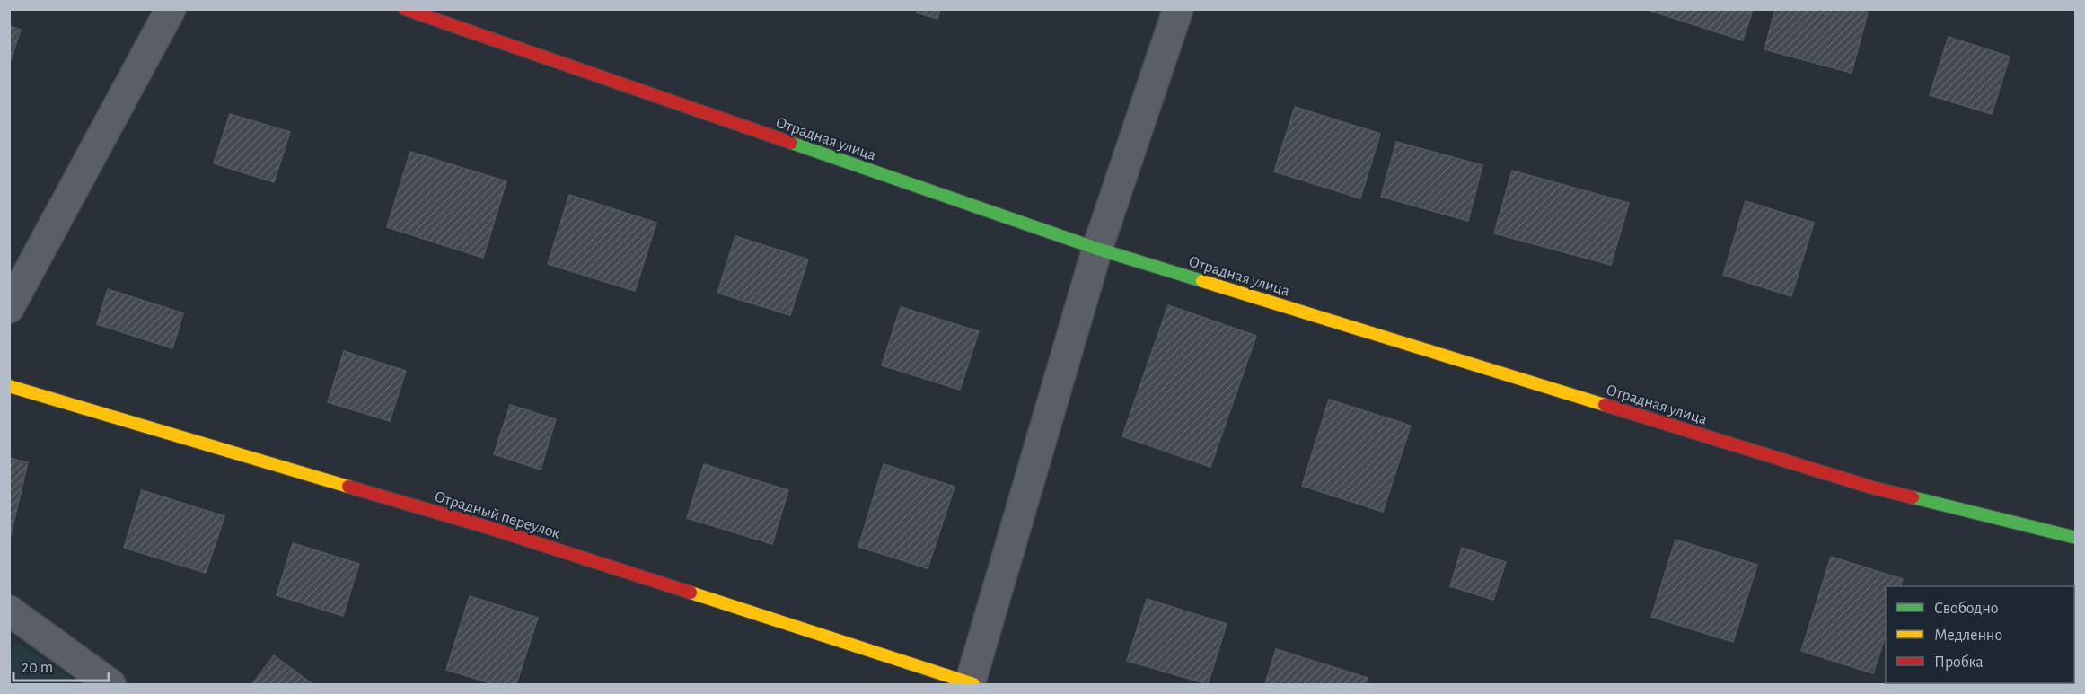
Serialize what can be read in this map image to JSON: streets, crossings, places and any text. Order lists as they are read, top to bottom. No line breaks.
{"streets":{"street":["Отрадная улица","Отрадный переулок"]},"legend":["Свободно","Медленно","Пробка"],"scale_bar":"20 m"}
